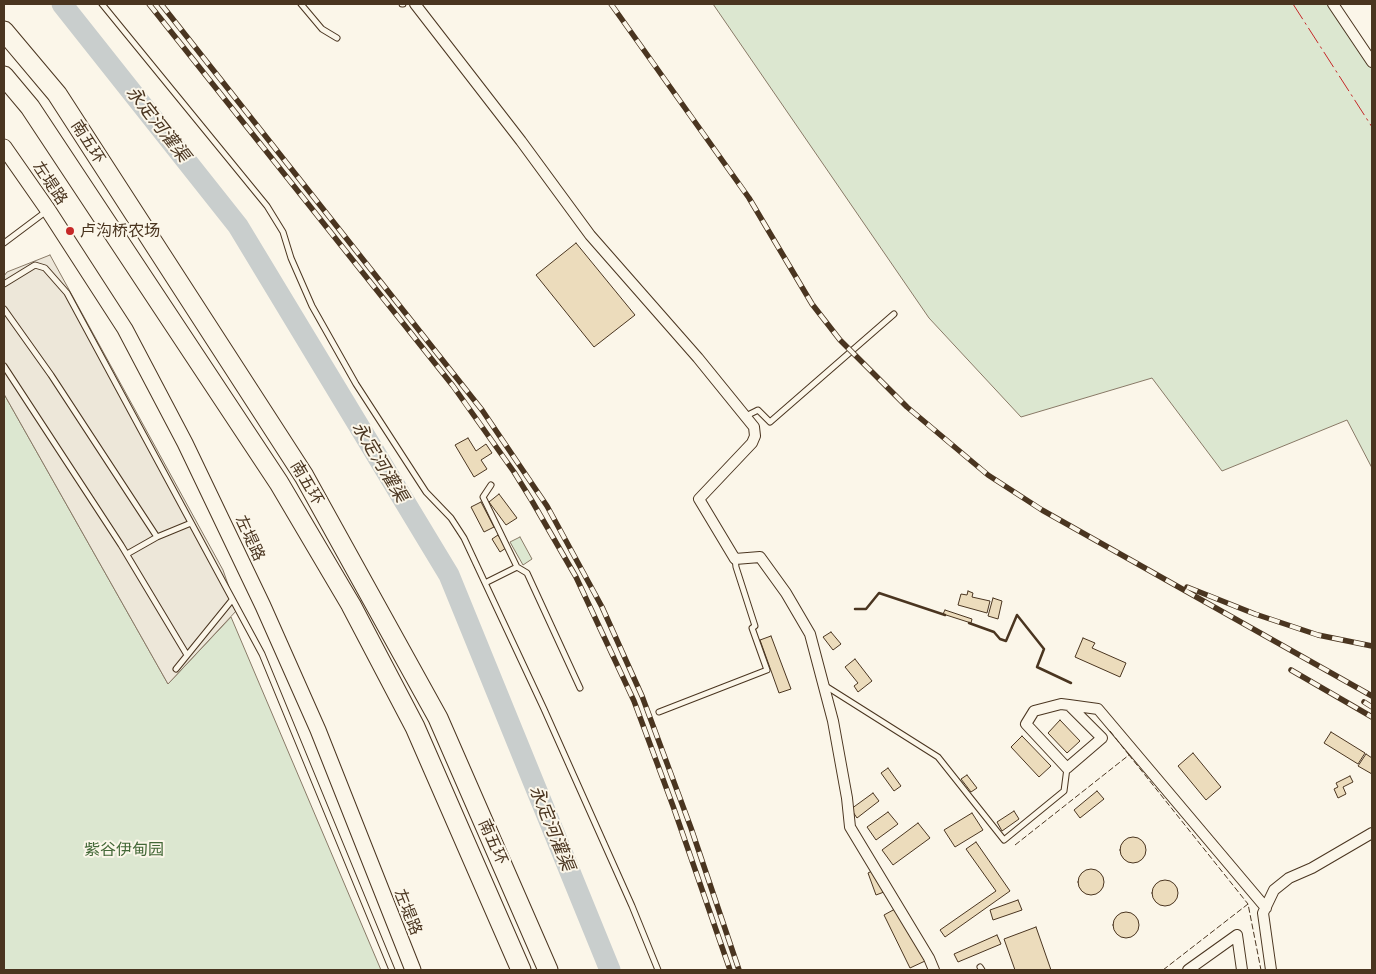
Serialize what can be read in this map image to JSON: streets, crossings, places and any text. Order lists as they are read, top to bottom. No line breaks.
{"streets":{"highway":["南五环"],"main road":["左堤路"]},"water":["永定河灌渠"],"parks":["紫谷伊甸园"],"places":["卢沟桥农场"]}
